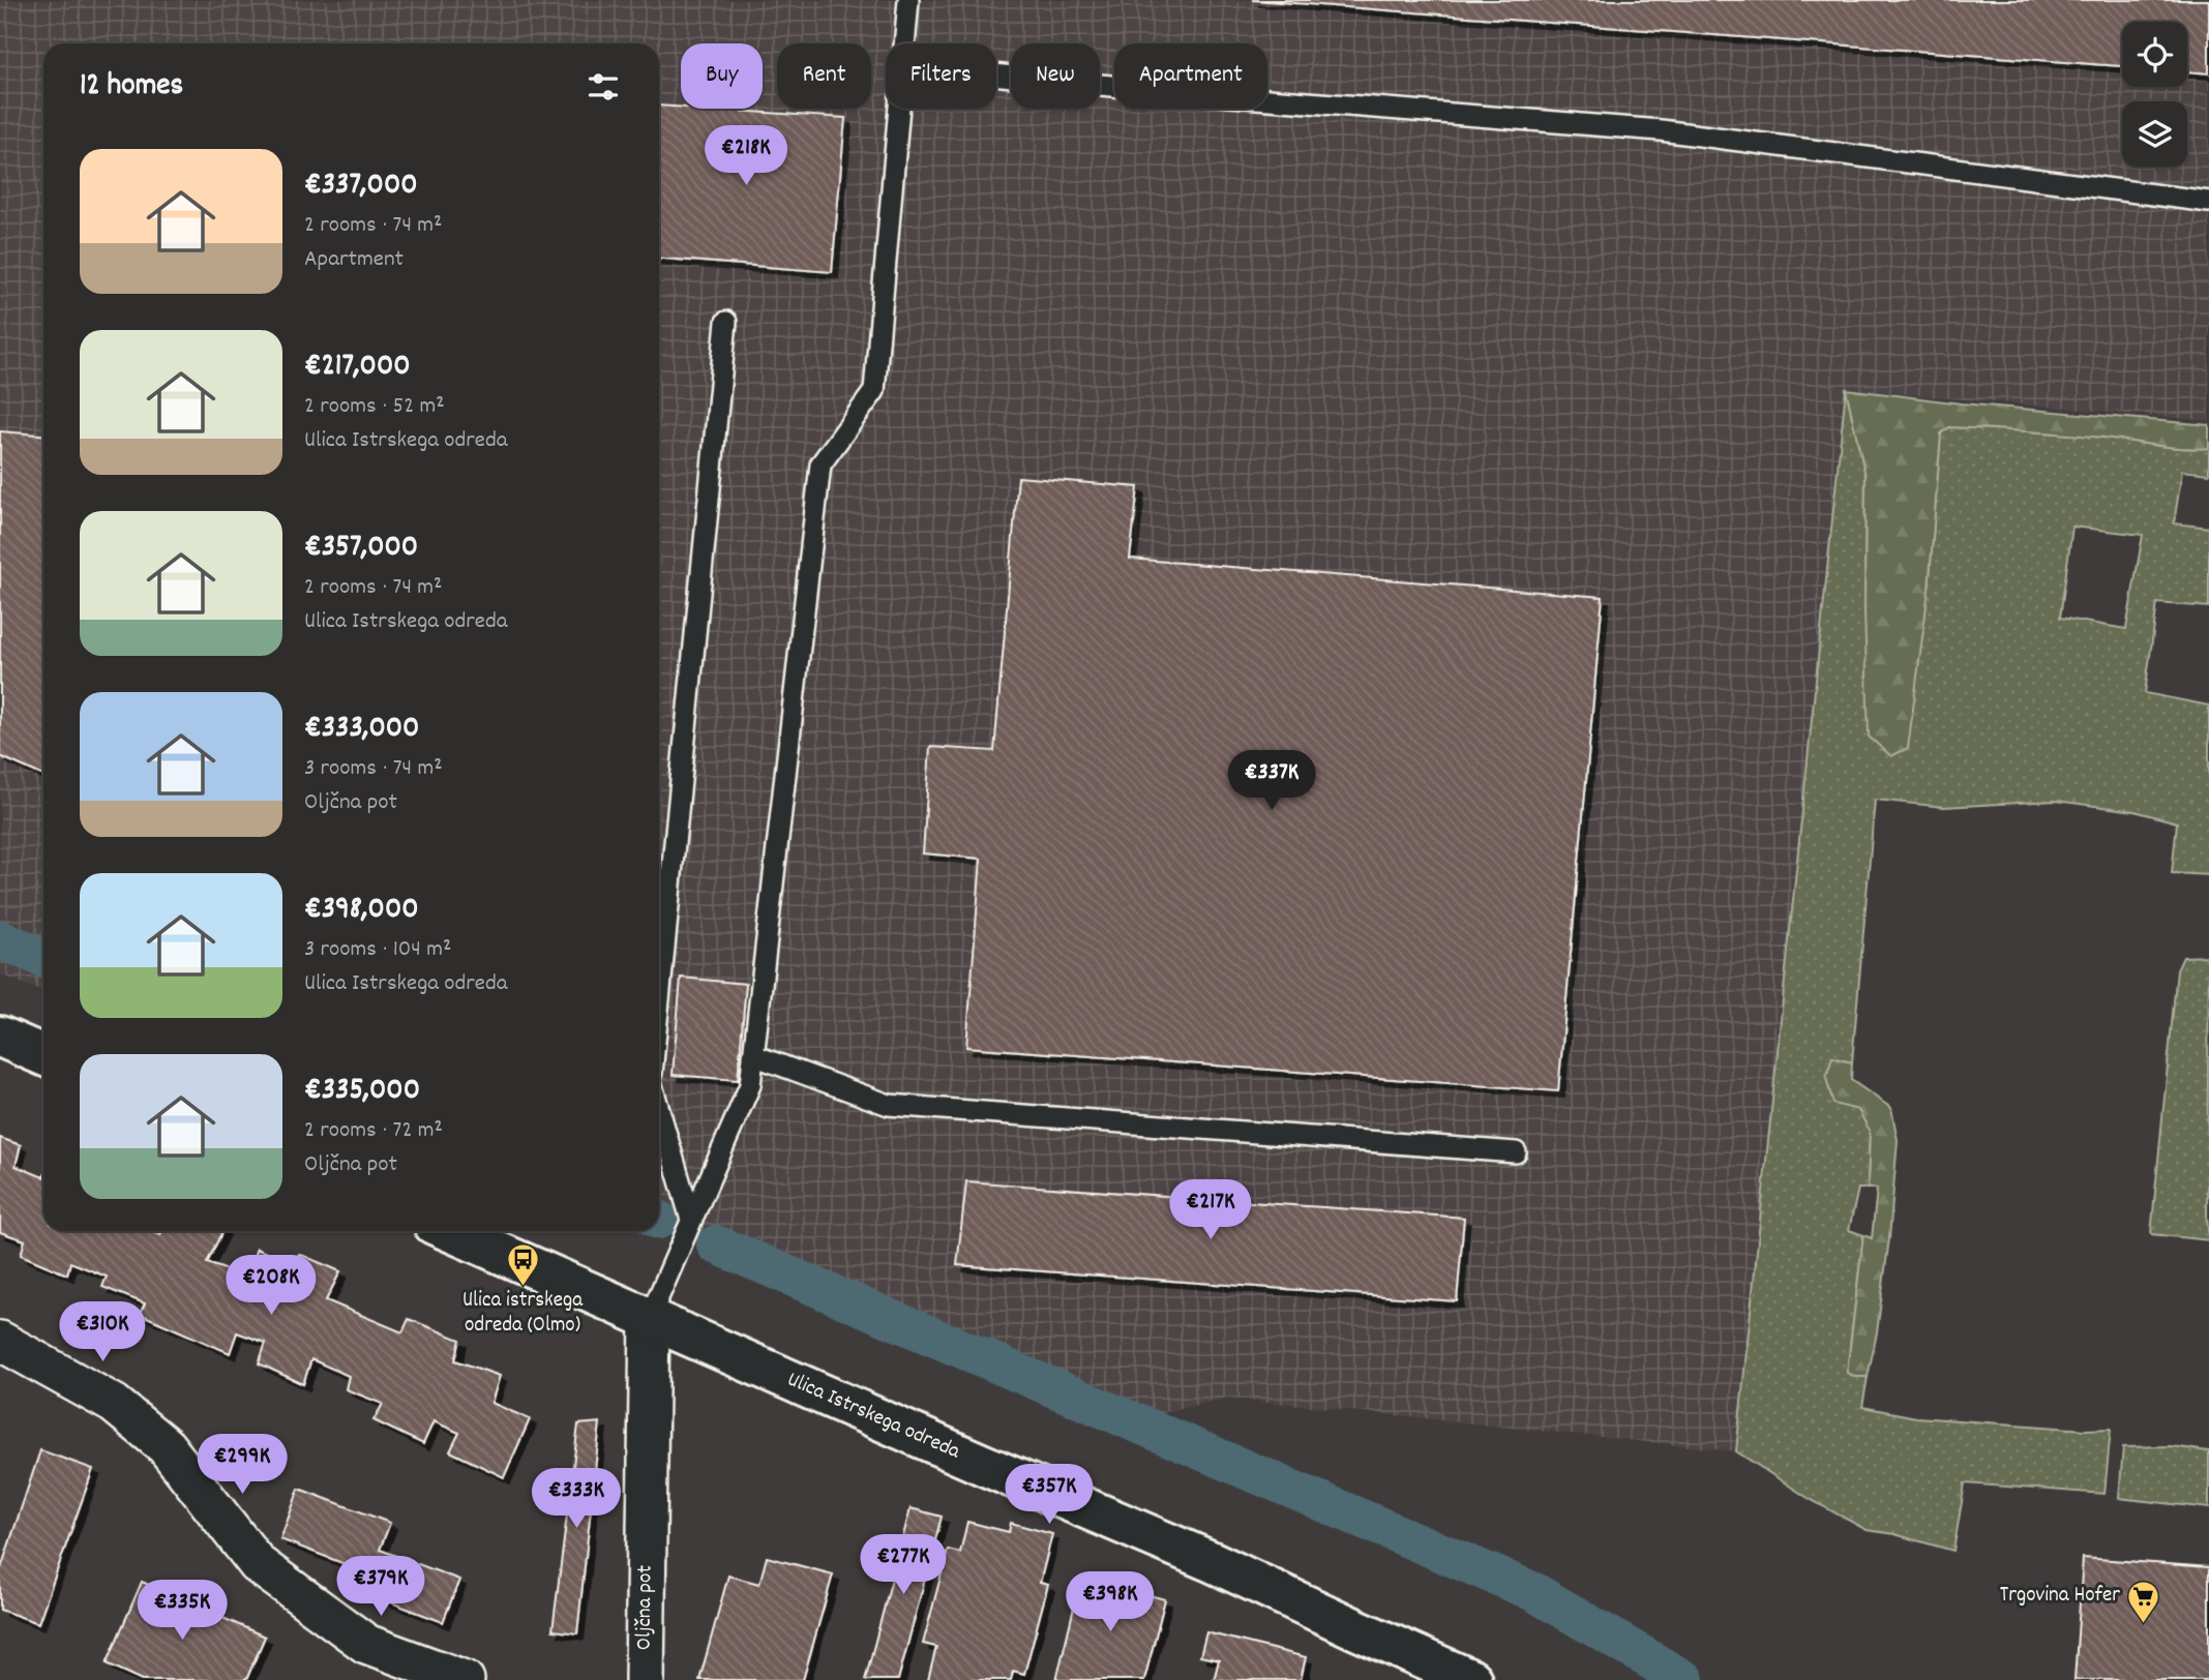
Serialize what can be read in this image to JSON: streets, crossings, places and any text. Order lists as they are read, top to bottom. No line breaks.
{"streets":{"street":["Ulica Istrskega odreda","Oljčna pot"]},"crossings":[["Ulica Istrskega odreda","Oljčna pot"]],"places":{"bus stop":["Ulica istrskega odreda (Olmo)"],"supermarket":["Trgovina Hofer"]},"page":{"chip":["Buy","Rent","Filters","New","Apartment"],"heading":"12 homes","price":["€218K","€337K","€217K","€208K","€310K","€299K","€357K","€333K","€277K","€379K","€398K","€335K"],"list":[{"name":"€337,000","note":"2 rooms · 74 m² · Apartment"},{"name":"€217,000","note":"2 rooms · 52 m² · Ulica Istrskega odreda"},{"name":"€357,000","note":"2 rooms · 74 m² · Ulica Istrskega odreda"},{"name":"€333,000","note":"3 rooms · 74 m² · Oljčna pot"},{"name":"€398,000","note":"3 rooms · 104 m² · Ulica Istrskega odreda"},{"name":"€335,000","note":"2 rooms · 72 m² · Oljčna pot"}]}}
